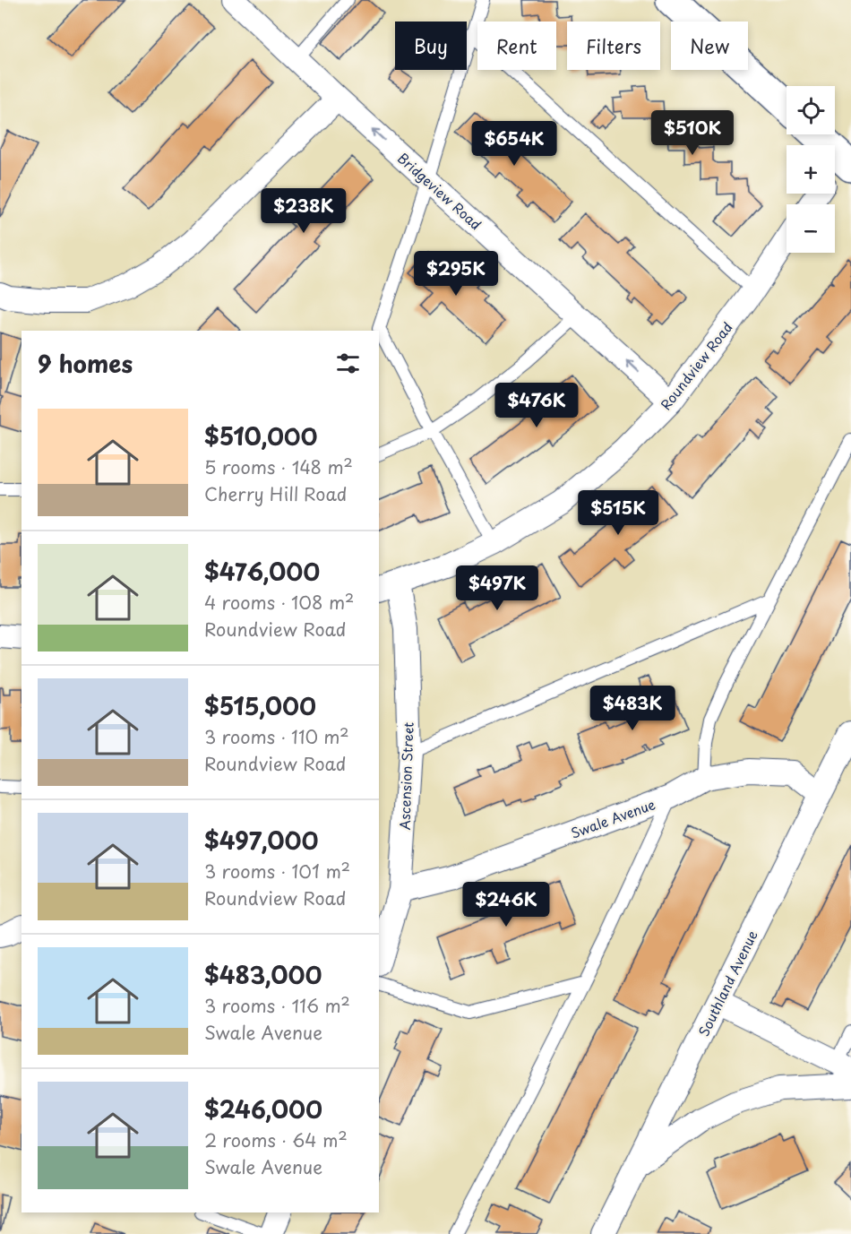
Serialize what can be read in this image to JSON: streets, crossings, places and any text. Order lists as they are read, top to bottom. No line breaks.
{"streets":{"street":["Bridgeview Road","Roundview Road","Ascension Street","Swale Avenue","Southland Avenue"]},"crossings":[["Bridgeview Road","Roundview Road"],["Roundview Road","Ascension Street"],["Ascension Street","Swale Avenue"],["Swale Avenue","Southland Avenue"]],"one_way":["Bridgeview Road"],"page":{"chip":["Buy","Rent","Filters","New"],"map_buttons":["+","−"],"price":["$510K","$654K","$238K","$295K","$476K","$515K","$497K","$483K","$246K"],"heading":"9 homes","list":[{"name":"$510,000","note":"5 rooms · 148 m² · Cherry Hill Road"},{"name":"$476,000","note":"4 rooms · 108 m² · Roundview Road"},{"name":"$515,000","note":"3 rooms · 110 m² · Roundview Road"},{"name":"$497,000","note":"3 rooms · 101 m² · Roundview Road"},{"name":"$483,000","note":"3 rooms · 116 m² · Swale Avenue"},{"name":"$246,000","note":"2 rooms · 64 m² · Swale Avenue"}]}}
